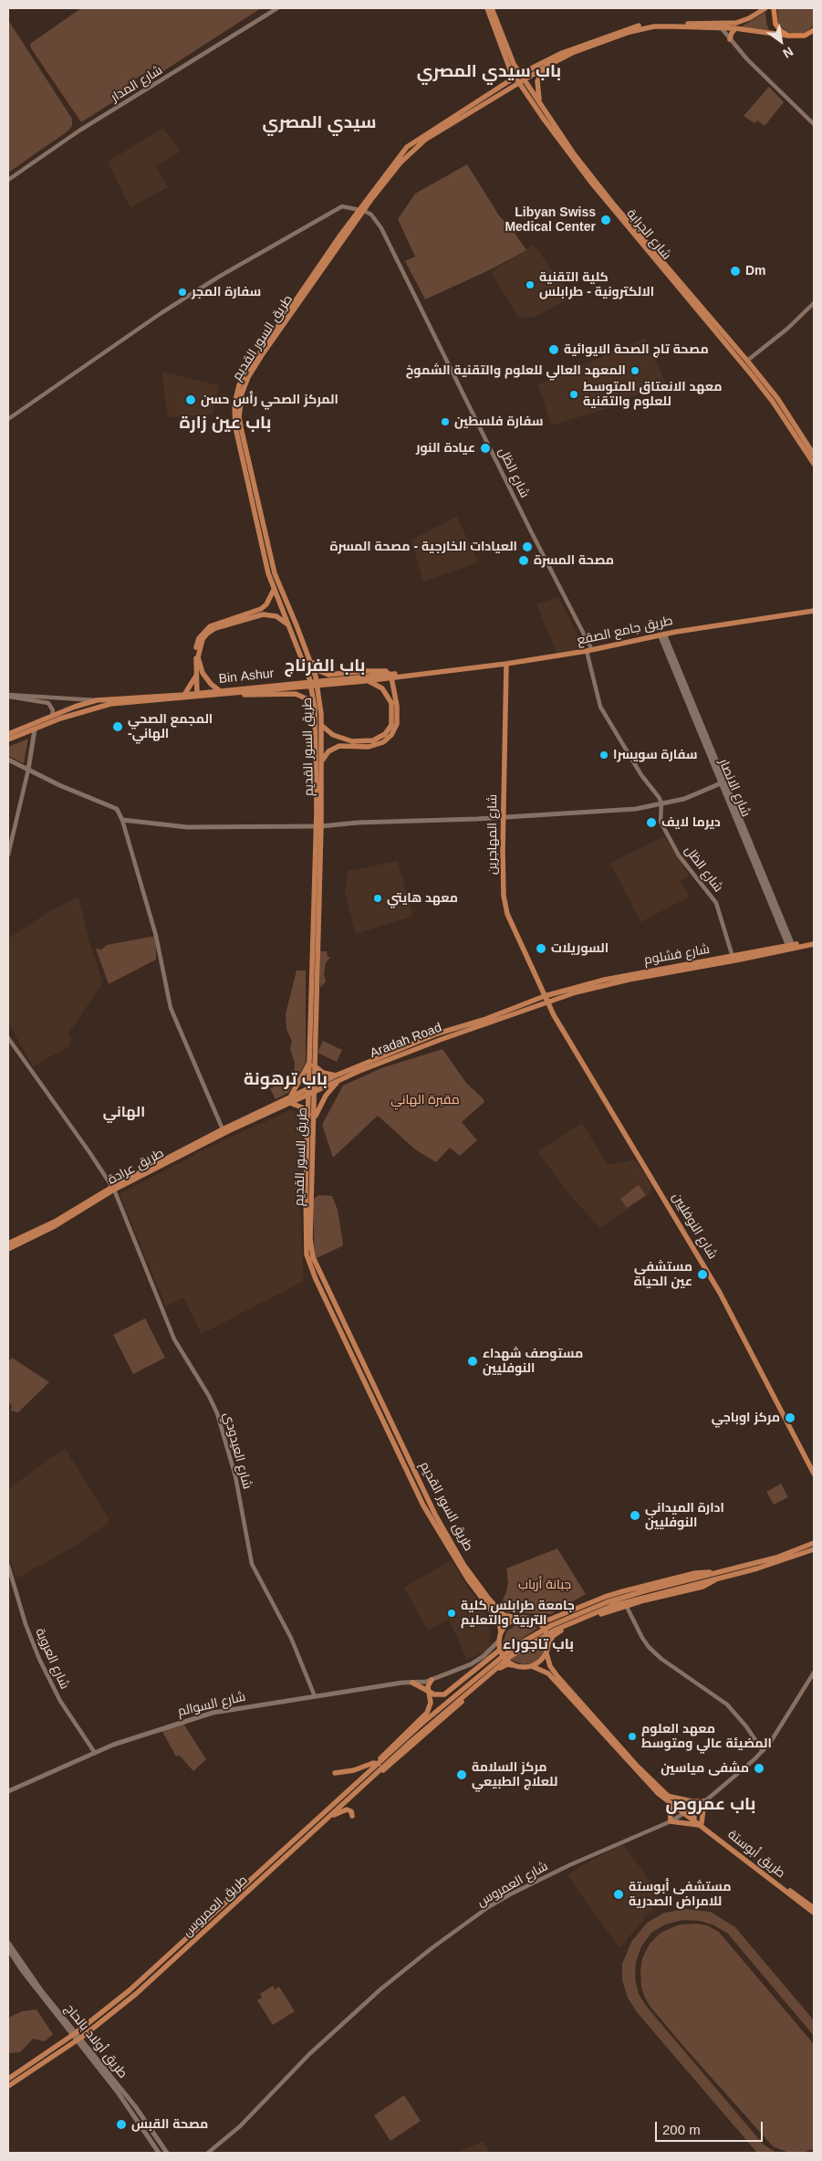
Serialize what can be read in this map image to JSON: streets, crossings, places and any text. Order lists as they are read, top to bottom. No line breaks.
{"streets":{"main road":["شارع الجرابة","طريق السور القديم","طريق جامع الصقع","Bin Ashur","شارع الانصار","شارع المهاجرين","شارع فشلوم","Aradah Road","طريق عرادة","شارع النوفليين","شارع السوالم","طريق أبوستة","طريق العمروس","طريق أولاد بالحاج"],"street":["شارع المدار","شارع الظل","شارع العيدودي","شارع العروبة","شارع العمروس"]},"crossings":[["شارع الجرابة","طريق السور القديم"],["طريق السور القديم","شارع الظل"],["طريق السور القديم","Aradah Road"],["طريق السور القديم","شارع السوالم"],["شارع الظل","طريق جامع الصقع"],["شارع الظل","شارع فشلوم"],["طريق جامع الصقع","Bin Ashur"],["طريق جامع الصقع","شارع الانصار"],["طريق جامع الصقع","شارع المهاجرين"],["شارع الانصار","شارع فشلوم"],["شارع المهاجرين","شارع فشلوم"],["شارع المهاجرين","Aradah Road"],["شارع المهاجرين","شارع النوفليين"],["شارع فشلوم","Aradah Road"],["شارع فشلوم","شارع النوفليين"],["Aradah Road","طريق عرادة"],["Aradah Road","شارع النوفليين"],["طريق عرادة","شارع العيدودي"],["شارع العيدودي","شارع السوالم"],["شارع العروبة","شارع السوالم"]],"districts":["باب سيدي المصري","سيدي المصري","باب عين زارة","باب الفرناج","باب ترهونة","الهاني","باب تاجوراء","باب عمروص"],"parks":["مقبرة الهاني","جبانة أرباب"],"places":["Libyan Swiss Medical Center","Dm","كلية التقنية الالكترونية - طرابلس","سفارة المجر","مصحة تاج الصحة الايوائية","المعهد العالي للعلوم والتقنية الشموخ","معهد الانعتاق المتوسط للعلوم والتقنية","المركز الصحي رأس حسن","سفارة فلسطين","عيادة النور","العيادات الخارجية - مصحة المسرة","مصحة المسرة","المجمع الصحي -الهاني","سفارة سويسرا","ديرما لايف","معهد هايتي","السوريلات","مستشفى عين الحياة","مستوصف شهداء النوفليين","مركز اوباجي","ادارة الميداني النوفليين","جامعة طرابلس كلية التربية والتعليم","معهد العلوم المضيئة عالي ومتوسط","مشفى مياسين","مركز السلامة للعلاج الطبيعي","مستشفى أبوستة للامراض الصدرية","مصحة القبس"],"scale_bar":"200 m","north":"bottom right"}
